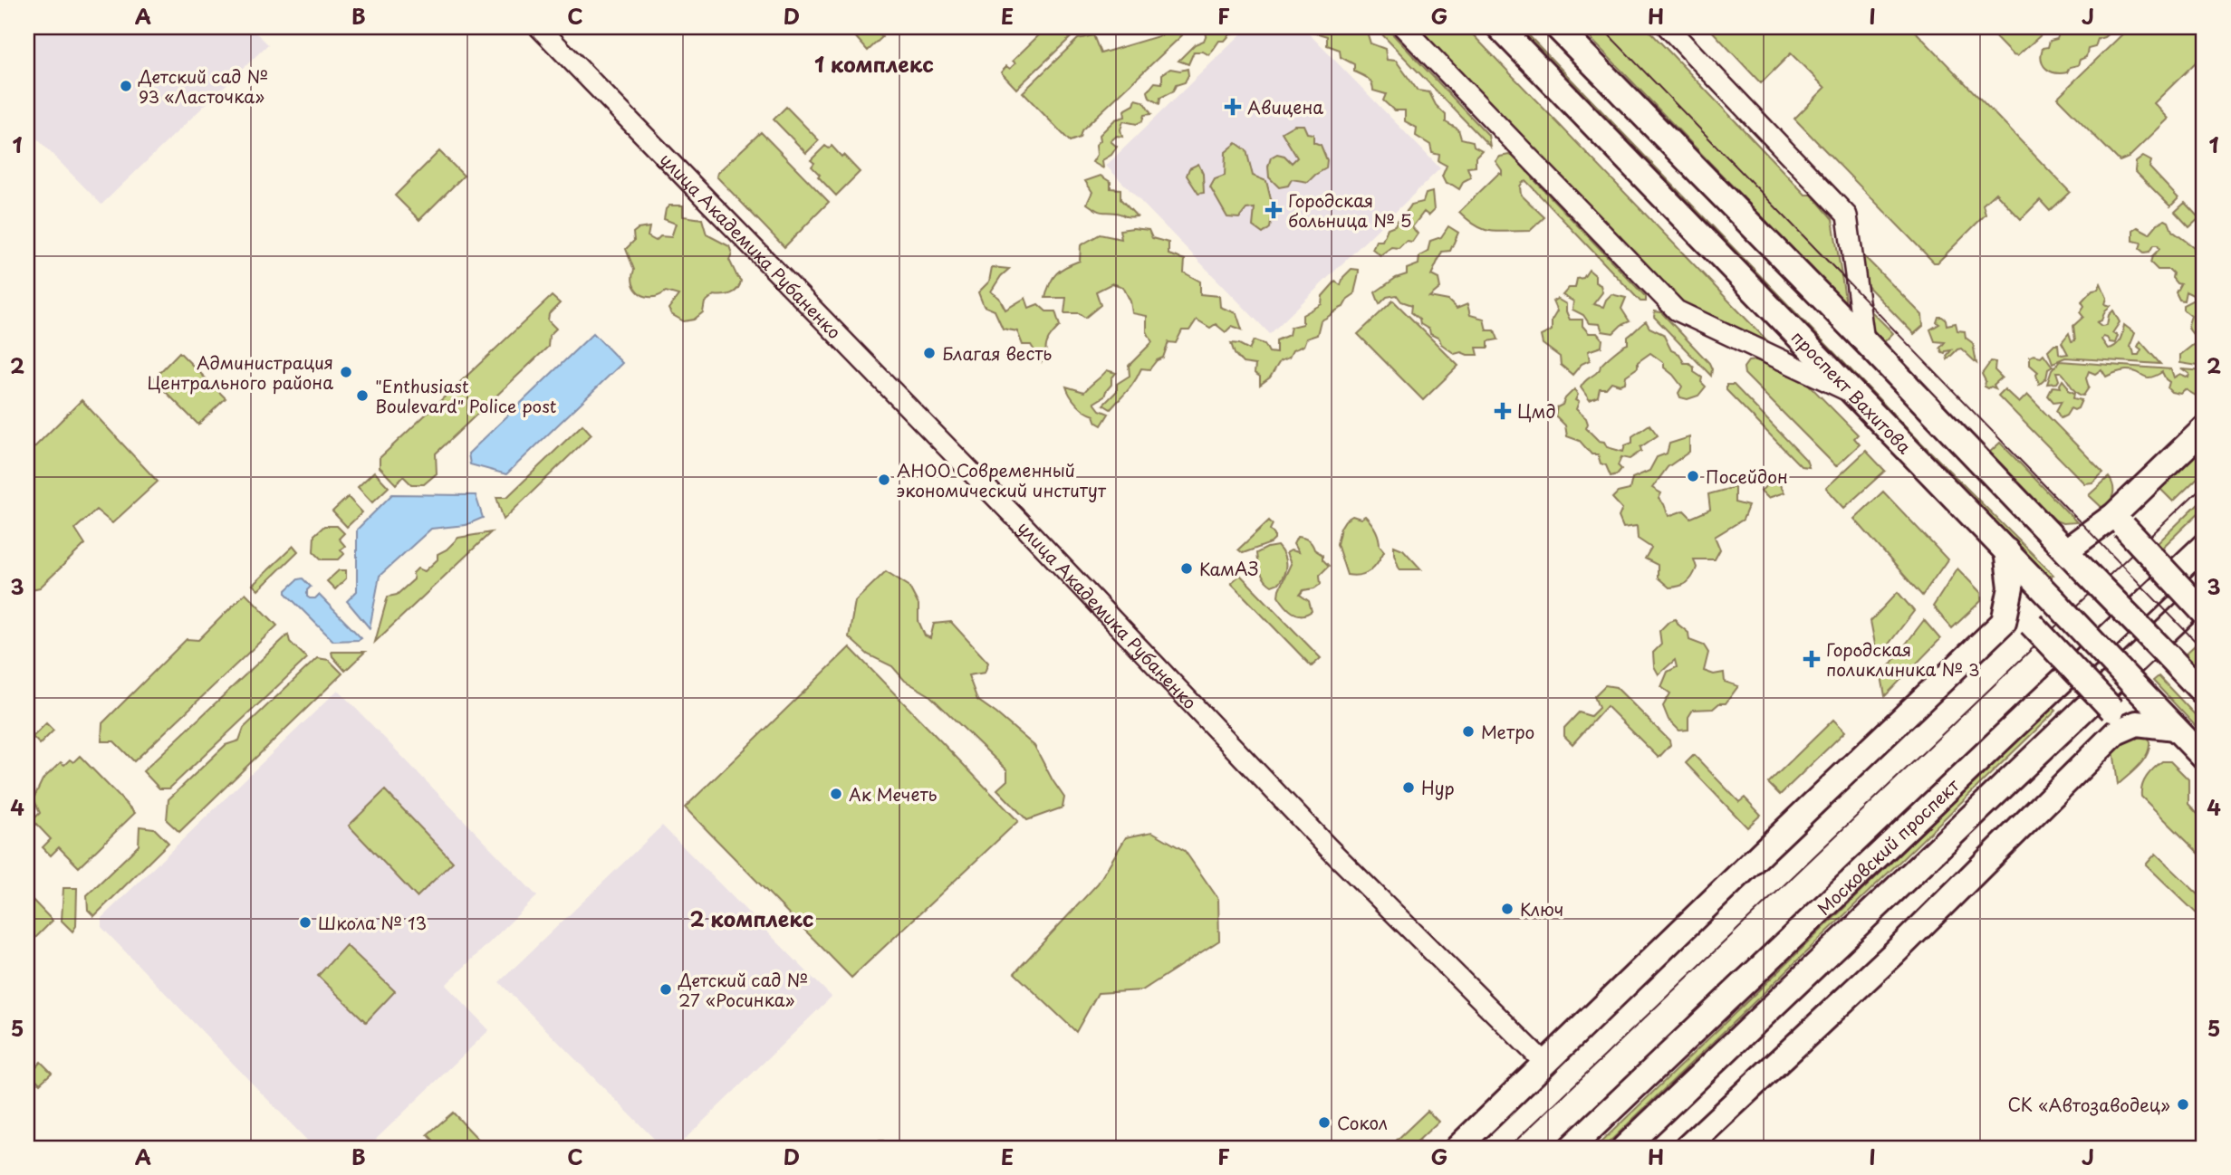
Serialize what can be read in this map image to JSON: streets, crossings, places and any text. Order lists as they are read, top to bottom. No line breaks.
{"streets":{"main road":["проспект Вахитова","Московский проспект"],"street":["улица Академика Рубаненко"]},"districts":["1 комплекс","2 комплекс"],"places":{"other":["Детский сад № 93 «Ласточка»","Благая весть","Администрация Центрального района","\"Enthusiast Boulevard\" Police post","Посейдон","АНОО Современный экономический институт","КамАЗ","Метро","Нур","Ак Мечеть","Ключ","Школа № 13","Детский сад № 27 «Росинка»","СК «Автозаводец»","Сокол"],"health":["Авицена","Городская больница № 5","Цмд","Городская поликлиника № 3"]},"grid":{"columns":["A","B","C","D","E","F","G","H","I","J"],"rows":["1","2","3","4","5"]}}
